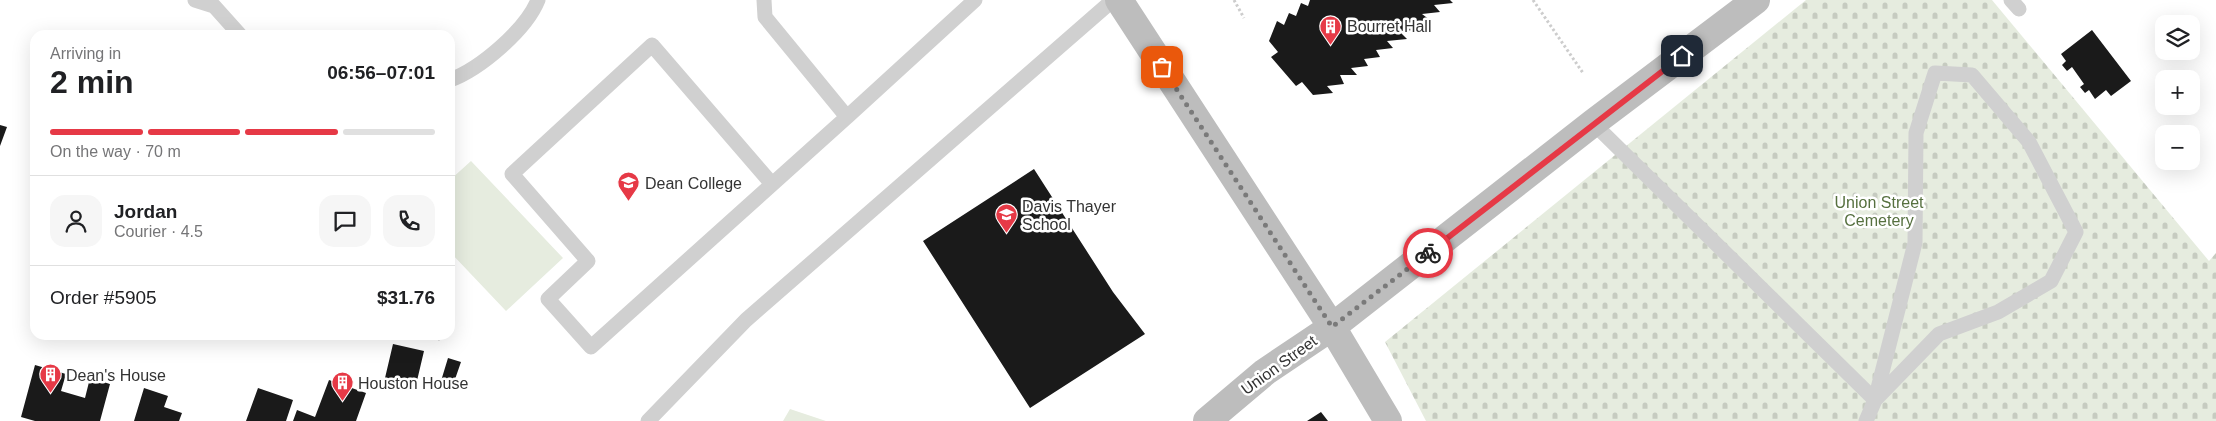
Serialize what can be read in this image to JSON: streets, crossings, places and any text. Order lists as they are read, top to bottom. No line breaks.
{"streets":{"main road":["Union Street"]},"parks":["Union Street Cemetery"],"places":{"building":["Bourret Hall","Dean's House","Houston House"],"school or university":["Dean College","Davis Thayer School"]},"page":{"map_buttons":["+","−"],"heading":["2 min","Arriving in","06:56–07:01"],"panel":["Jordan","Courier · 4.5","Order #5905","$31.76"],"bar":"On the way · 70 m"}}
